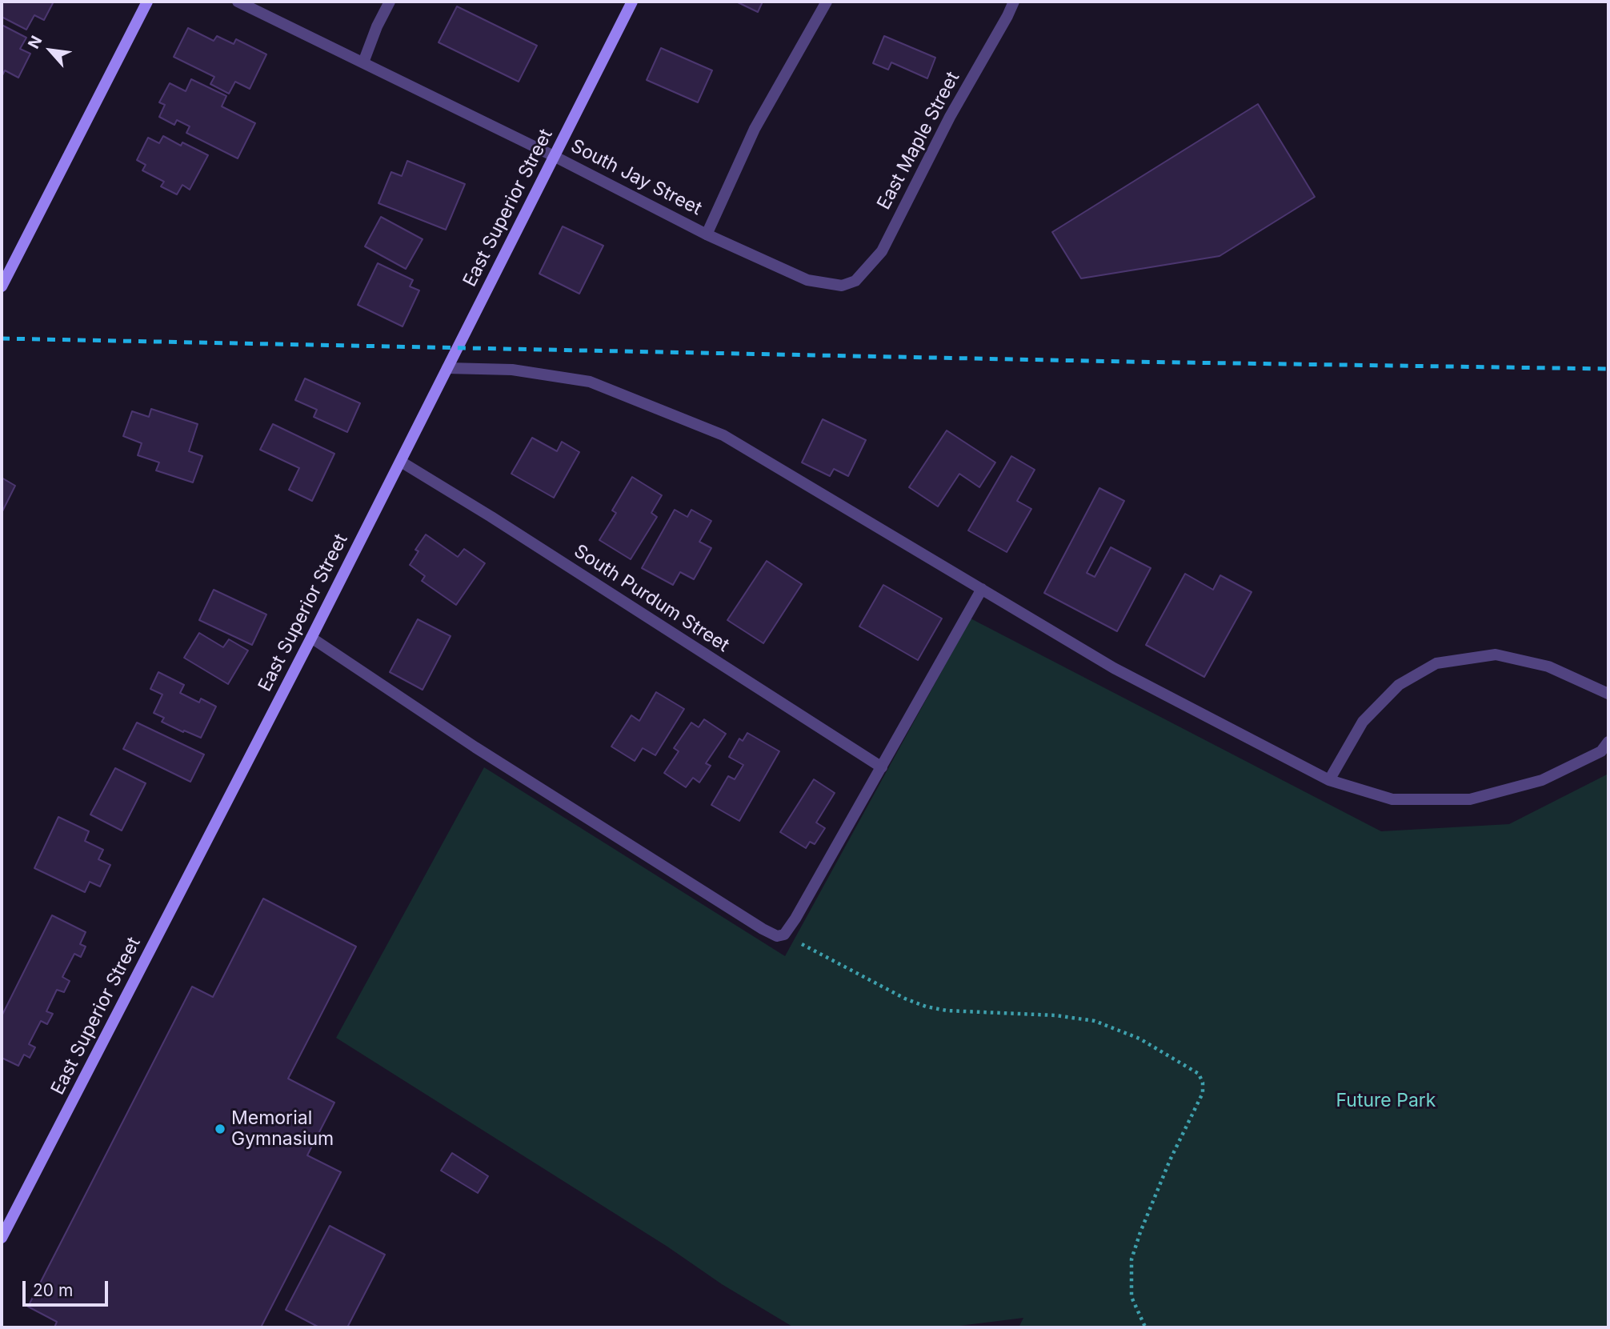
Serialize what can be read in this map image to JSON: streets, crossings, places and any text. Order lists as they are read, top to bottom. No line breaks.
{"streets":{"street":["East Maple Street","South Jay Street","East Superior Street","South Purdum Street"]},"crossings":[["East Maple Street","South Jay Street"],["South Jay Street","East Superior Street"],["East Superior Street","South Purdum Street"]],"parks":["Future Park"],"places":["Memorial Gymnasium"],"scale_bar":"20 m","north":"top left"}
